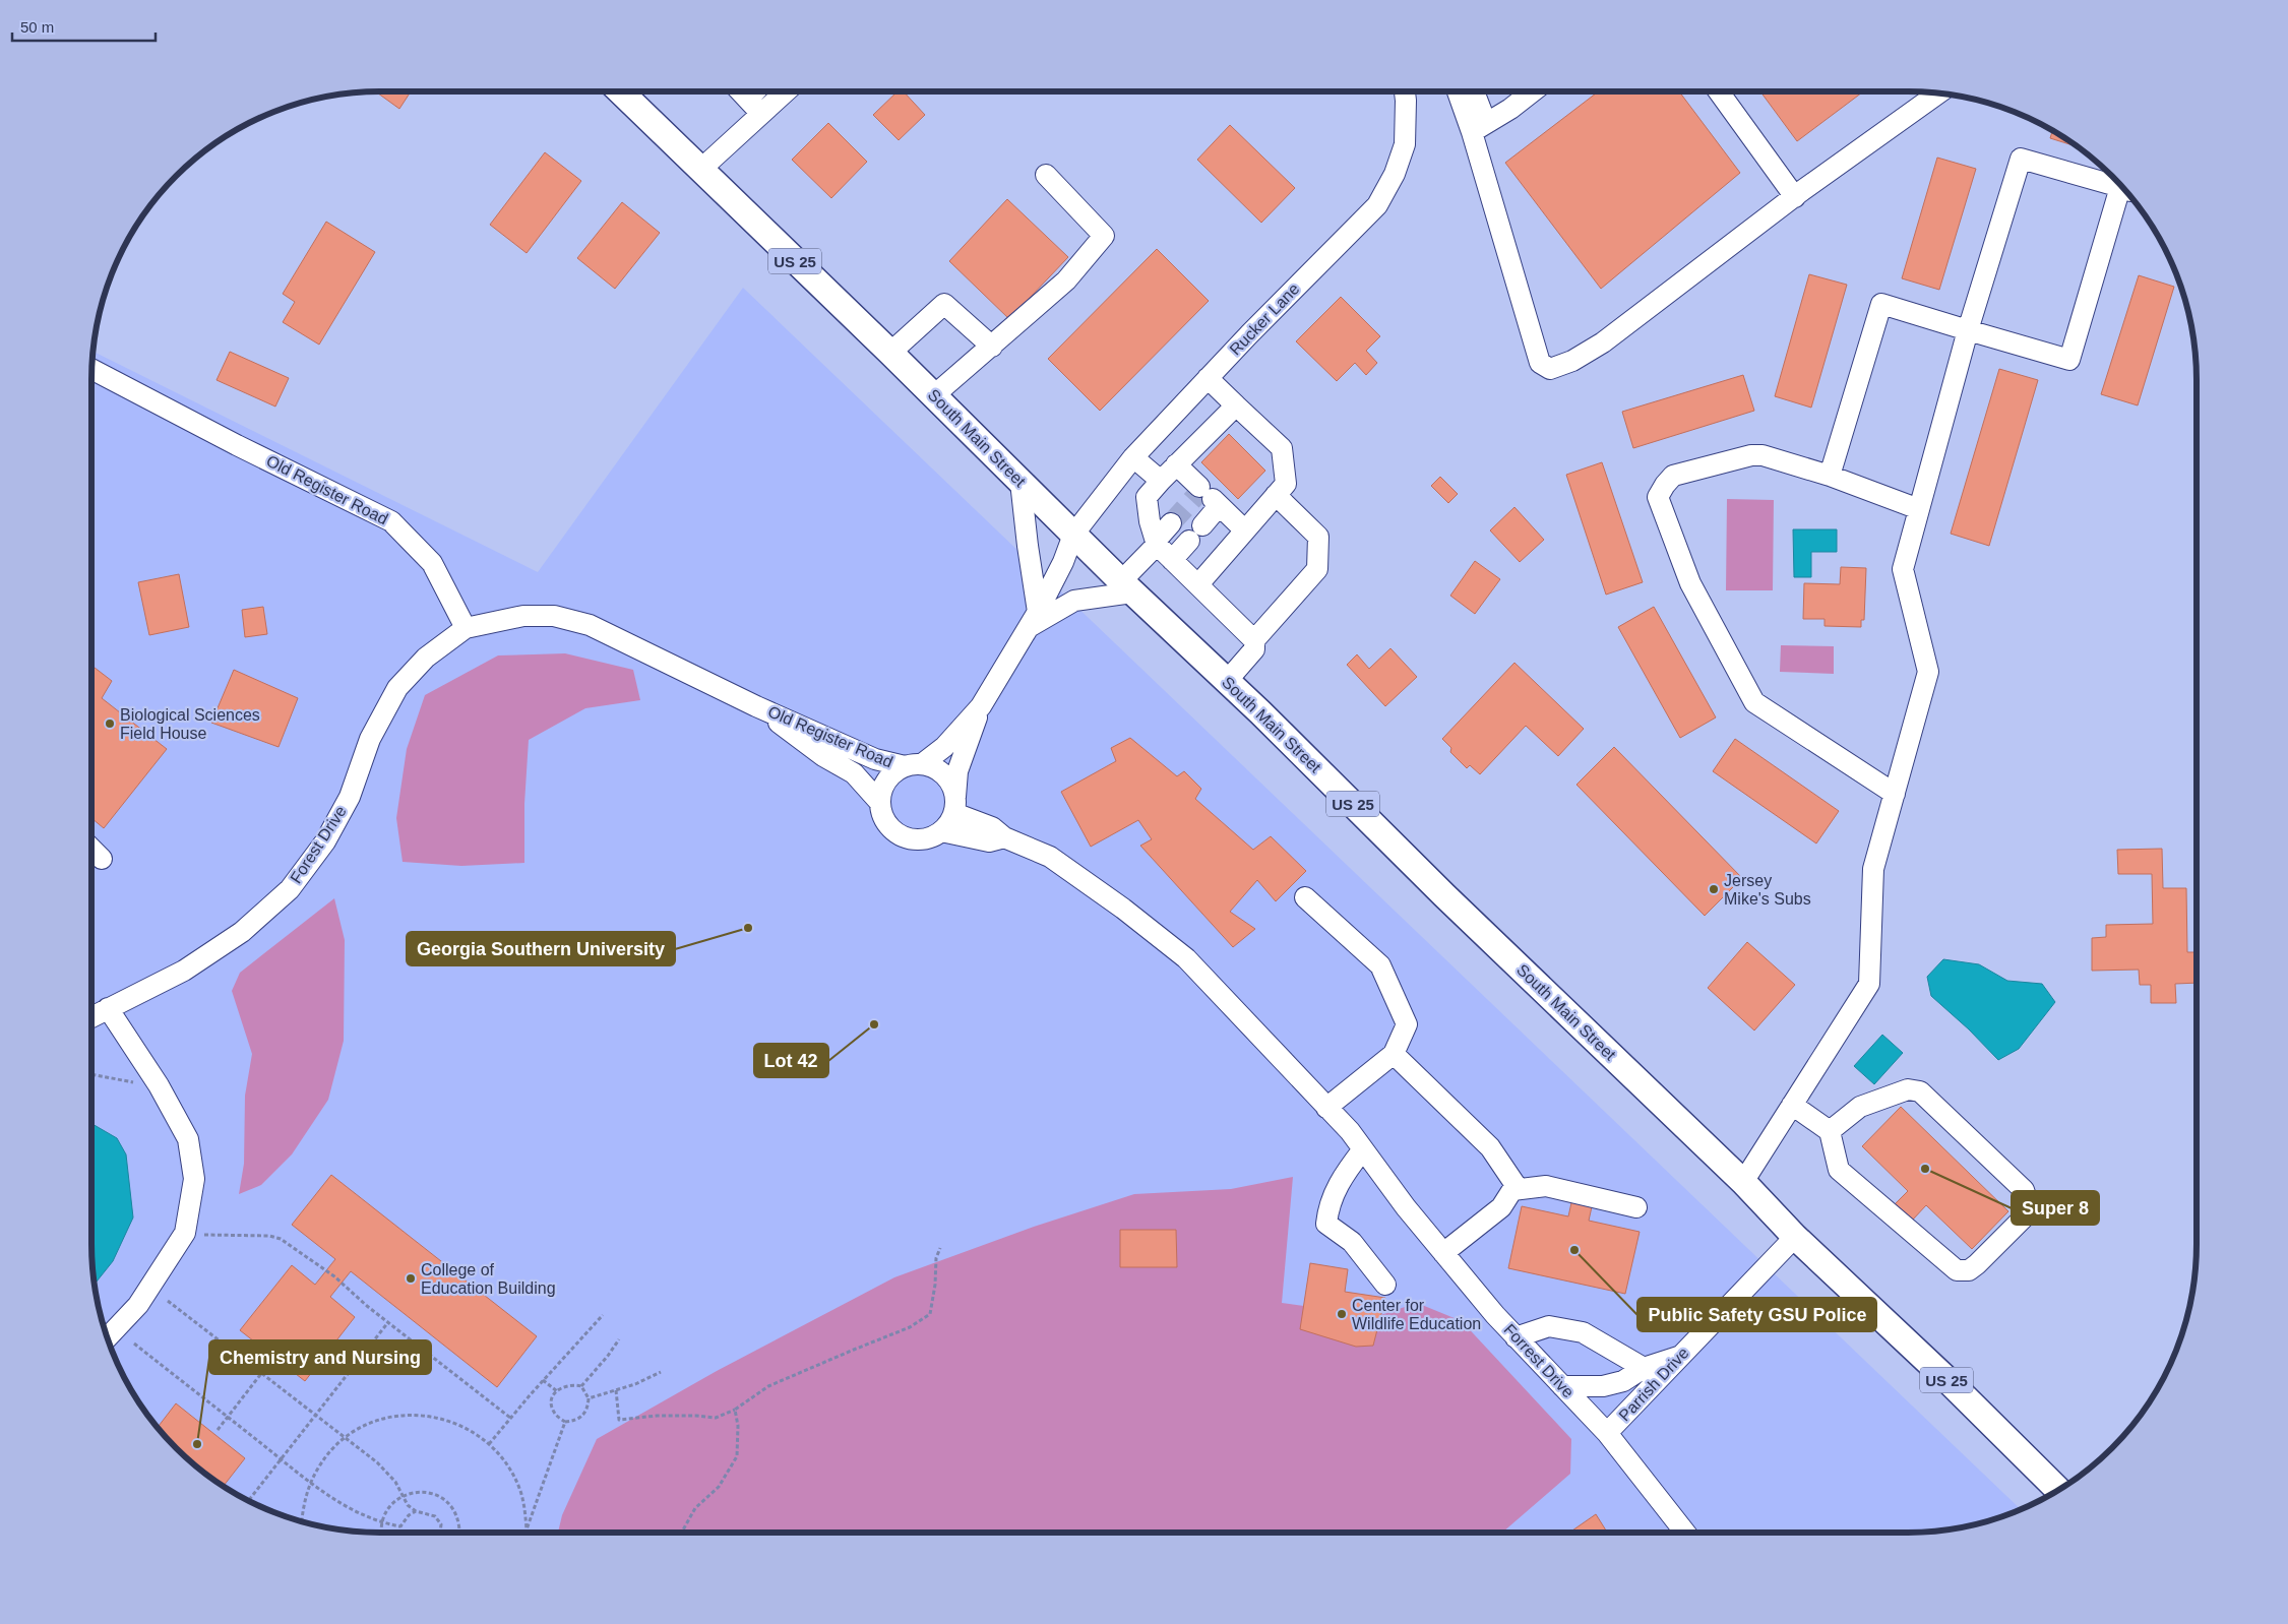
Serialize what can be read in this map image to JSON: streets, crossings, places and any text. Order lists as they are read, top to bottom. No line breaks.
{"streets":{"main road":["US 25","South Main Street"],"street":["Rucker Lane","Old Register Road","Forest Drive","Forrest Drive","Parrish Drive"]},"crossings":[["Rucker Lane","South Main Street"],["Rucker Lane","Old Register Road"],["South Main Street","Old Register Road"],["South Main Street","Parrish Drive"],["Old Register Road","Forest Drive"],["Old Register Road","Forrest Drive"],["Forrest Drive","Parrish Drive"]],"places":["Biological Sciences Field House","Jersey Mike's Subs","Georgia Southern University","Lot 42","Super 8","Public Safety GSU Police","College of Education Building","Center for Wildlife Education","Chemistry and Nursing"],"scale_bar":"50 m"}
